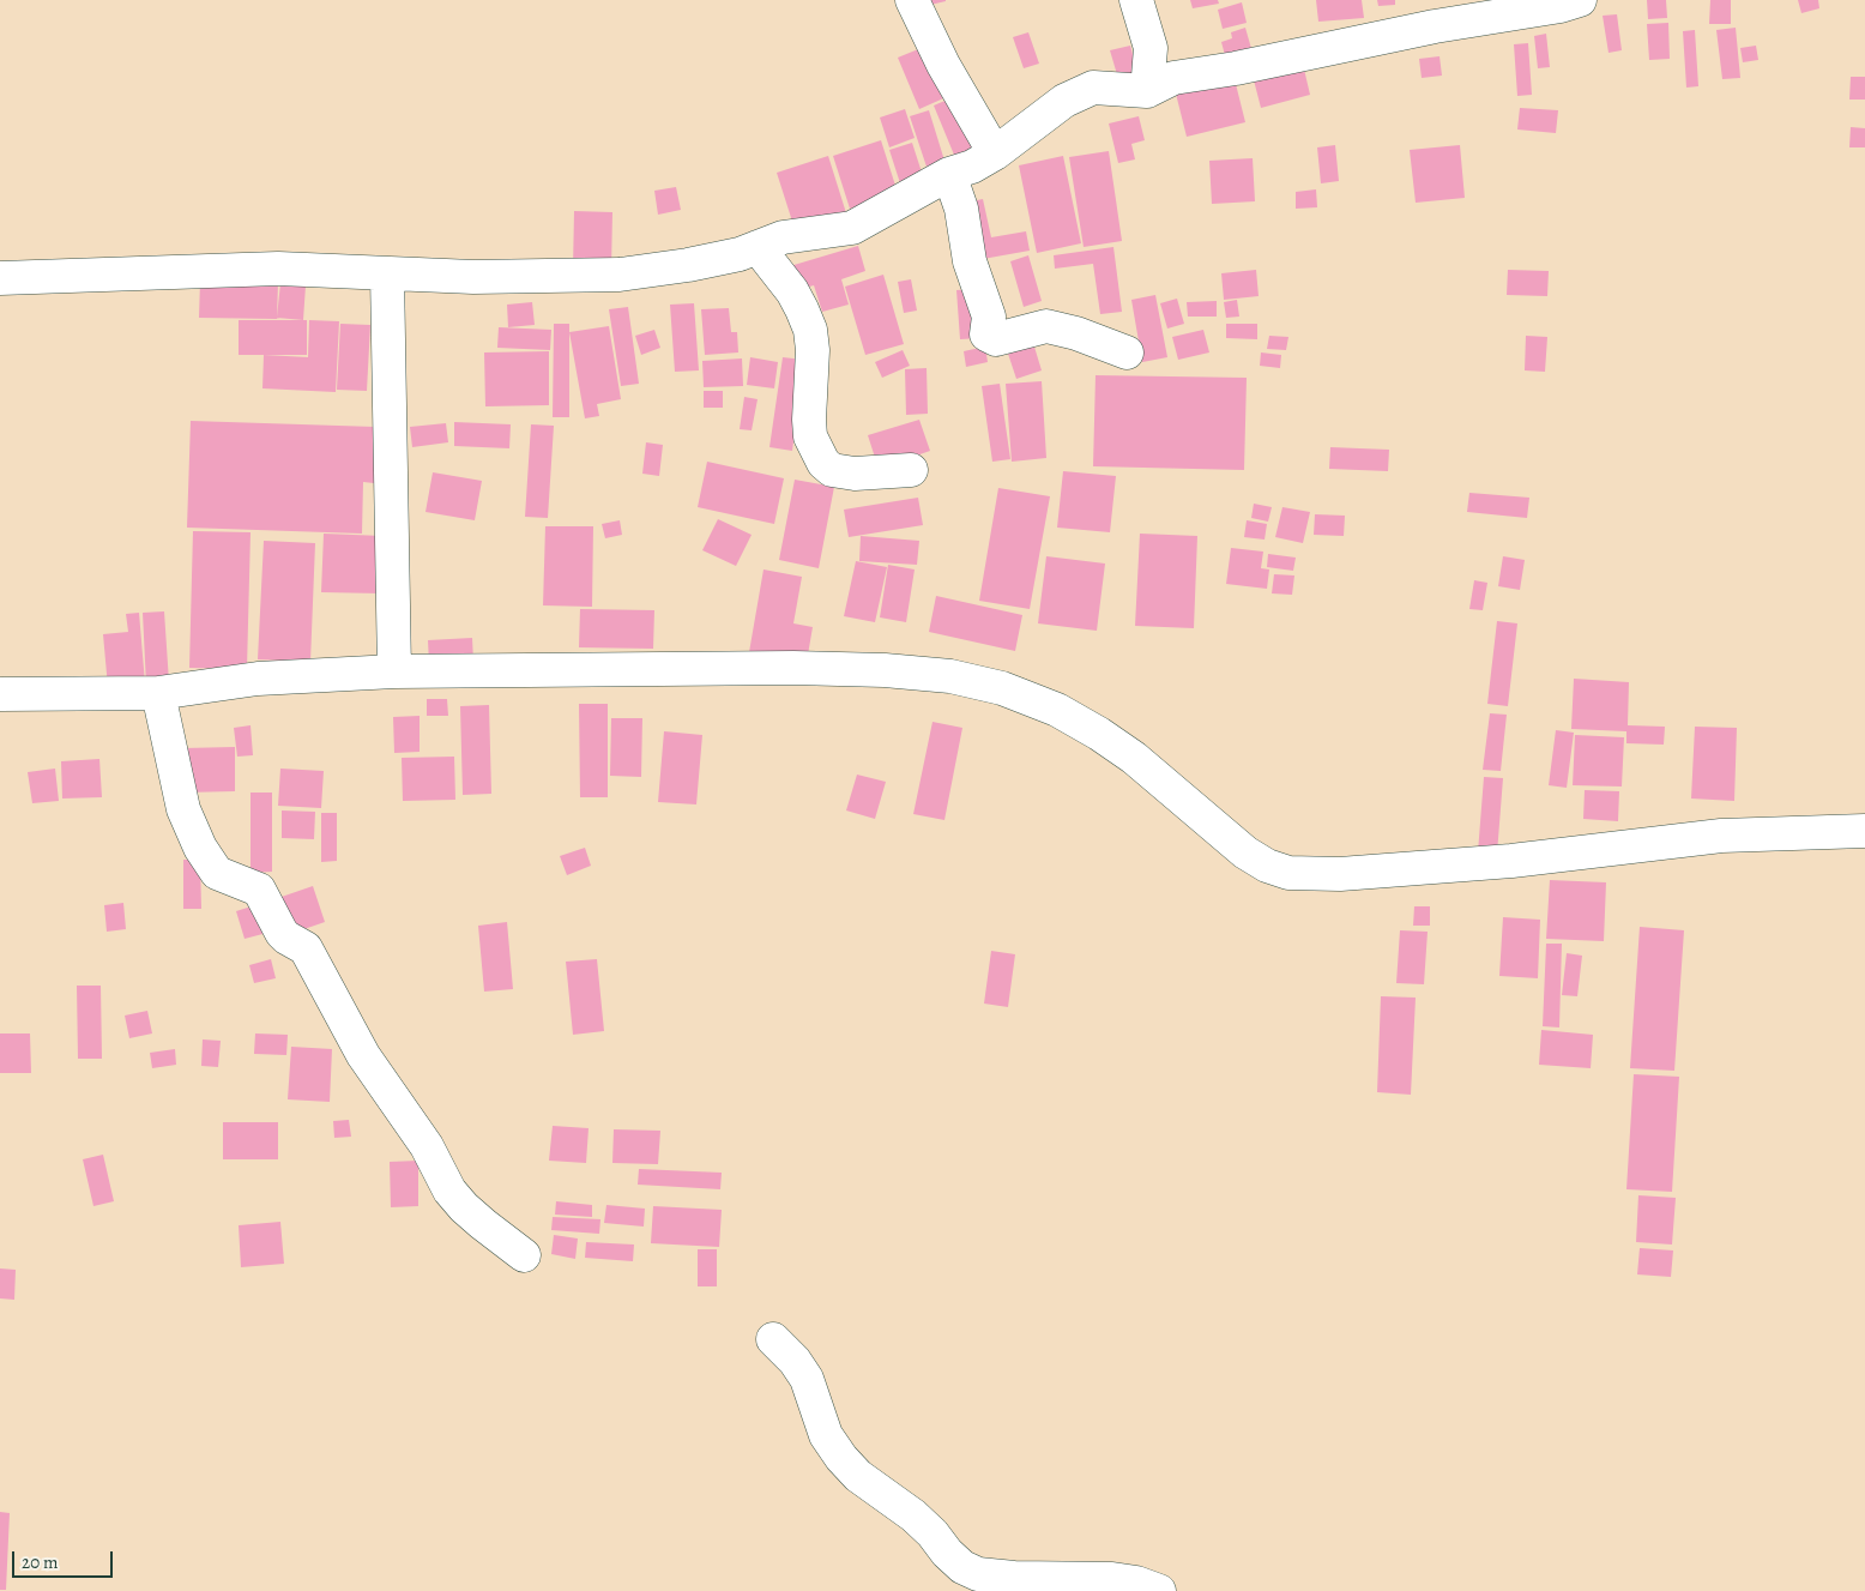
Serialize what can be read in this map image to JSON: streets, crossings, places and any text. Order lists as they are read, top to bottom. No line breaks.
{"scale_bar":"20 m"}
